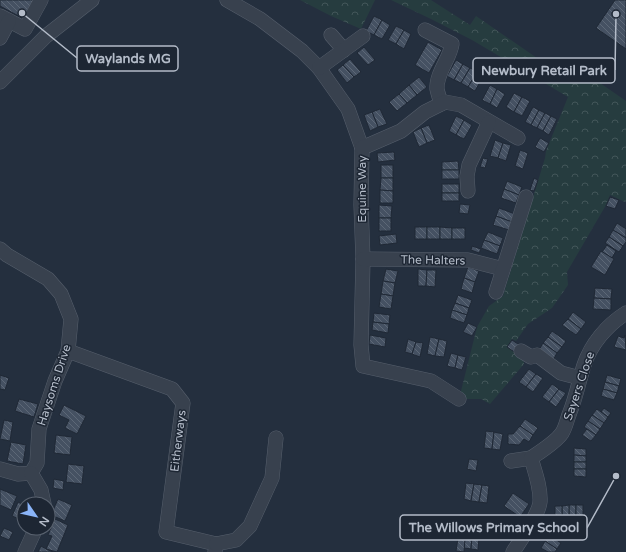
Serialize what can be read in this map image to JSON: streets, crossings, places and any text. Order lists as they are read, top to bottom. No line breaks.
{"streets":{"street":["Equine Way","The Halters","Haysoms Drive","Sayers Close","Eitherways"]},"crossings":[["Equine Way","The Halters"],["Haysoms Drive","Eitherways"]],"places":["Waylands MG","Newbury Retail Park","The Willows Primary School"],"north":"bottom right"}
